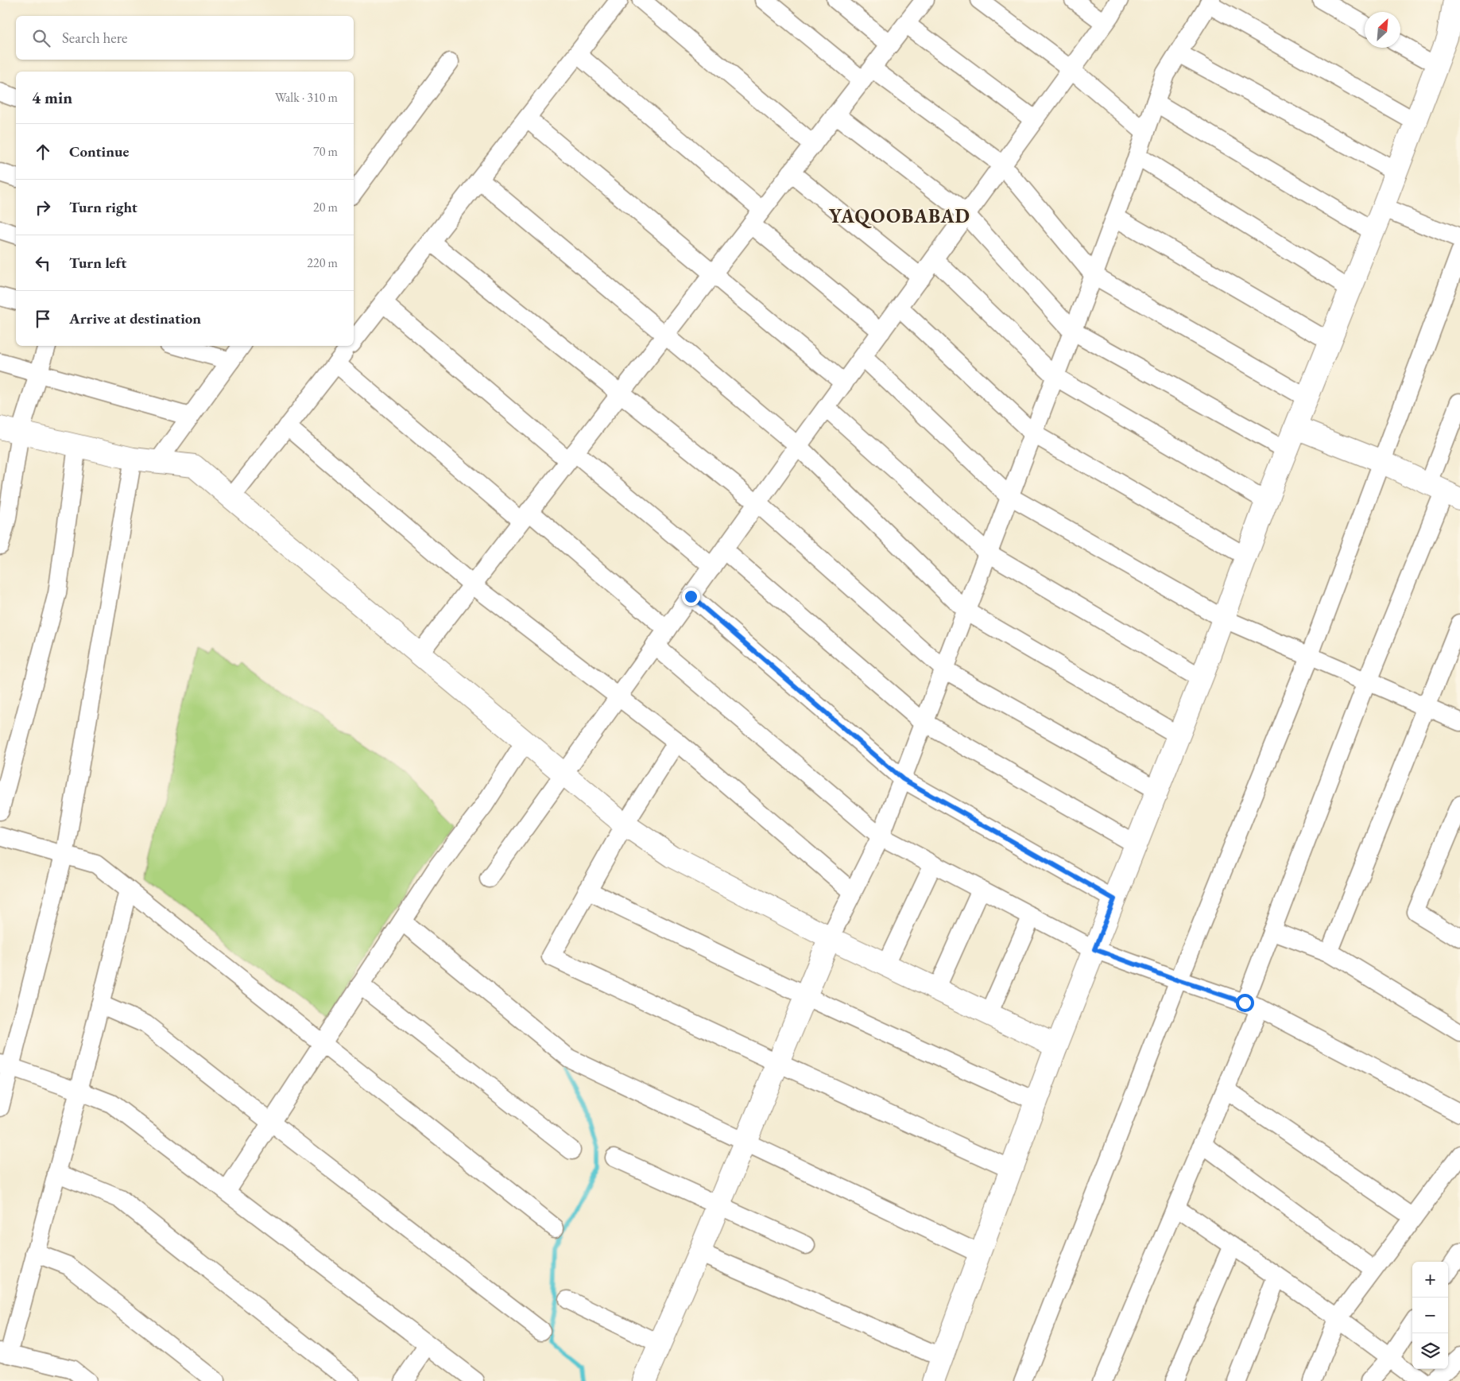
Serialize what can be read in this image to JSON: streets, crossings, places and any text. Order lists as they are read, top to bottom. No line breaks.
{"districts":["YAQOOBABAD"],"north":"top right","page":{"search":"Search here","heading":["4 min","Walk · 310 m"],"list":[["Continue","70 m"],["Turn right","20 m"],["Turn left","220 m"],"Arrive at destination"],"map_buttons":["+","−"]}}
